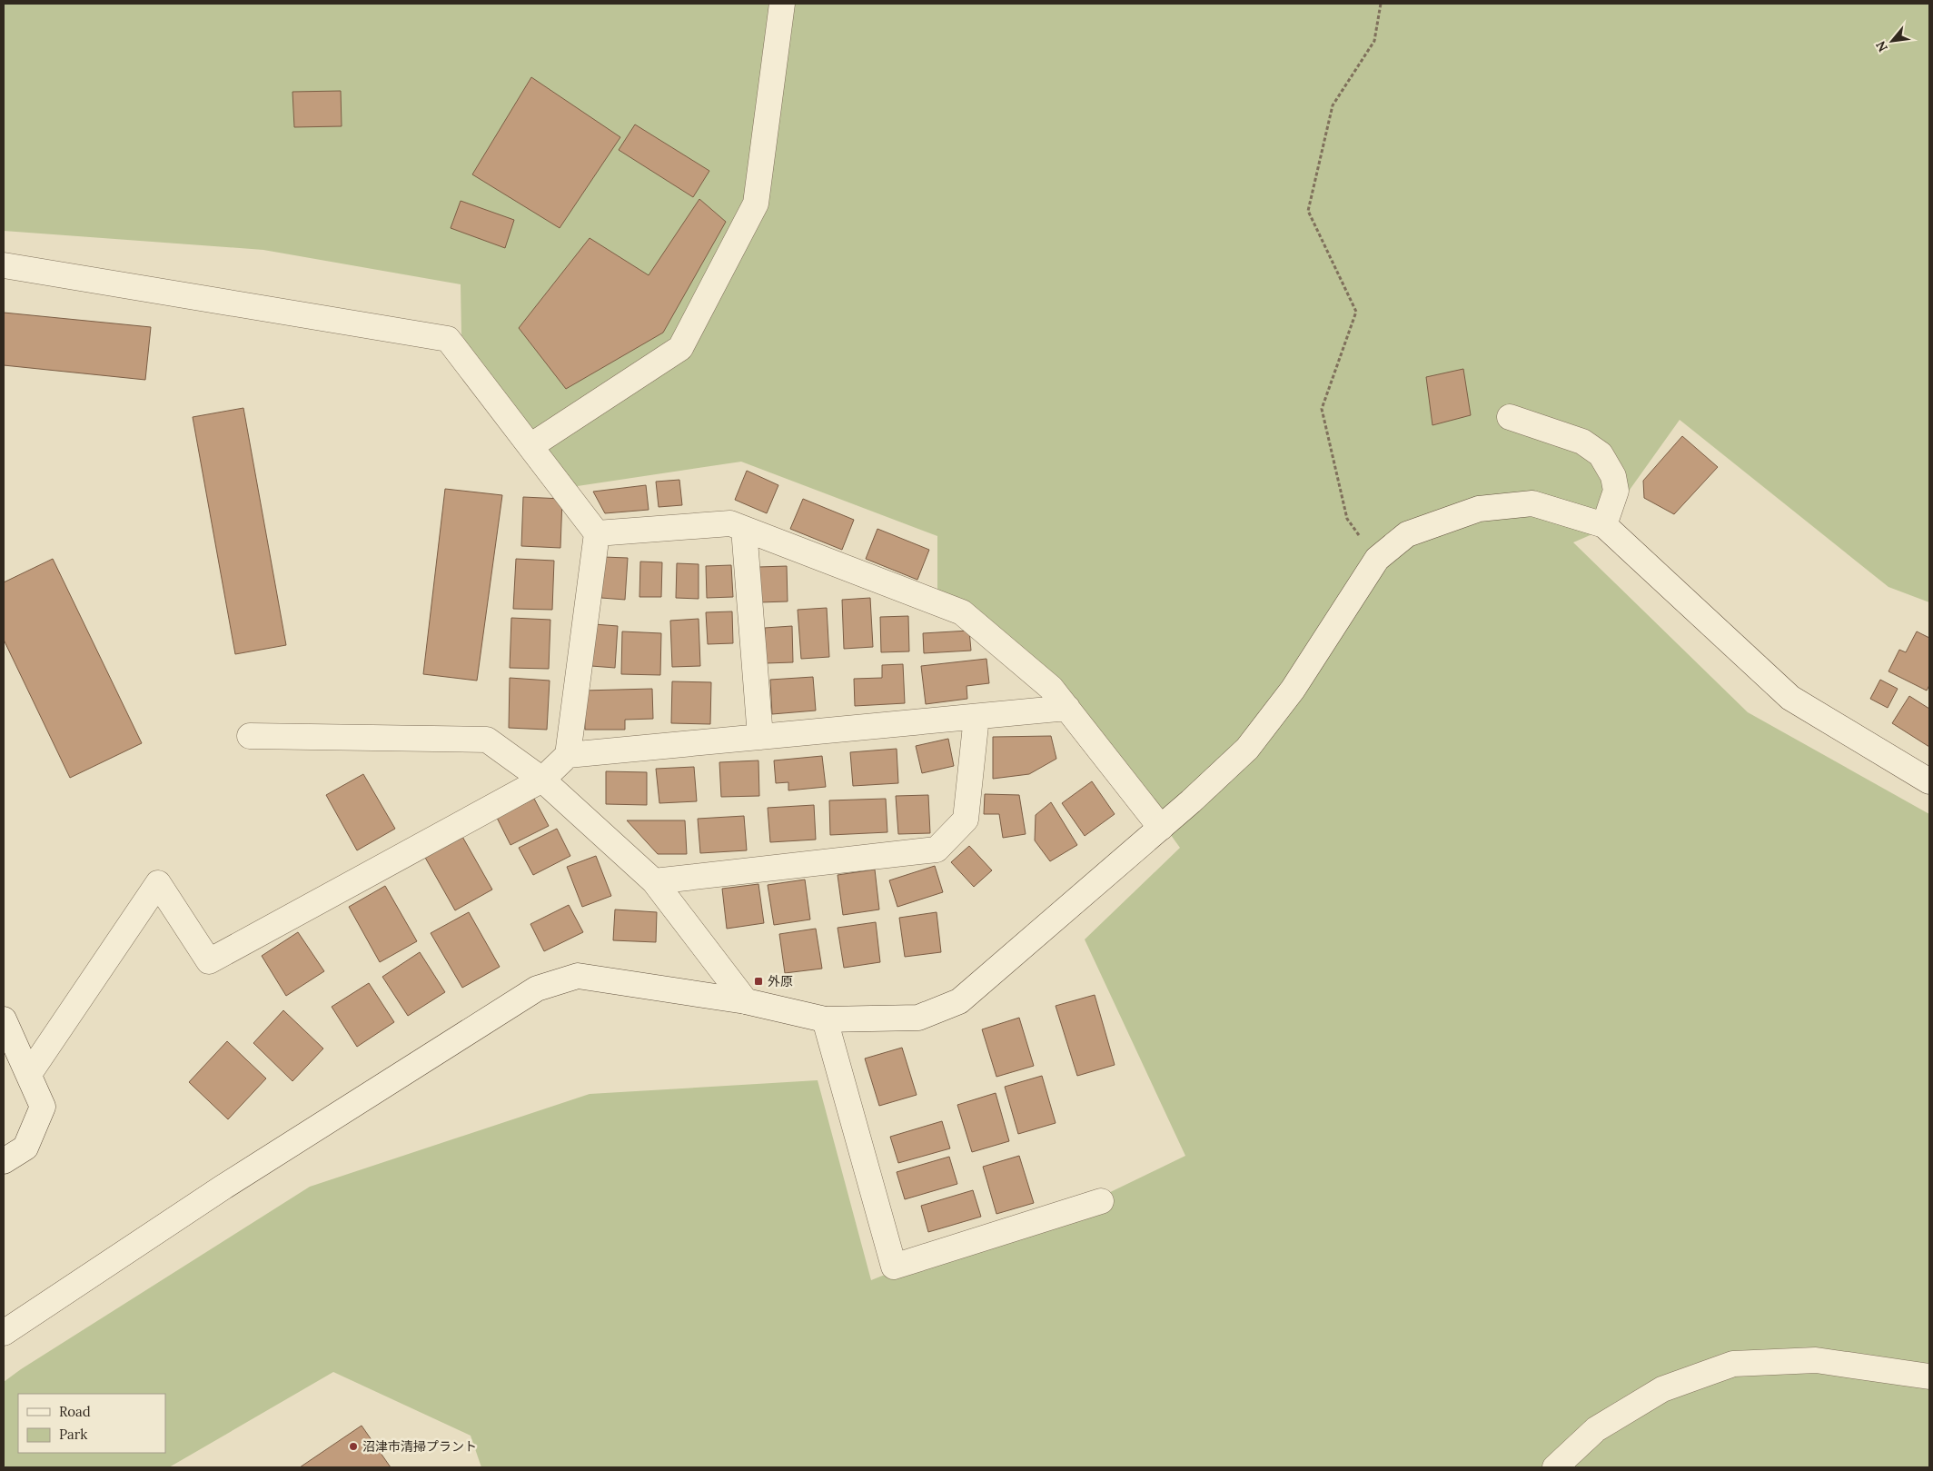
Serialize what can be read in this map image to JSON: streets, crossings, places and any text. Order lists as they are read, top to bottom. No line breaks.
{"places":{"transit":["外原"],"other":["沼津市清掃プラント"]},"legend":["Road","Park"],"north":"bottom left"}
